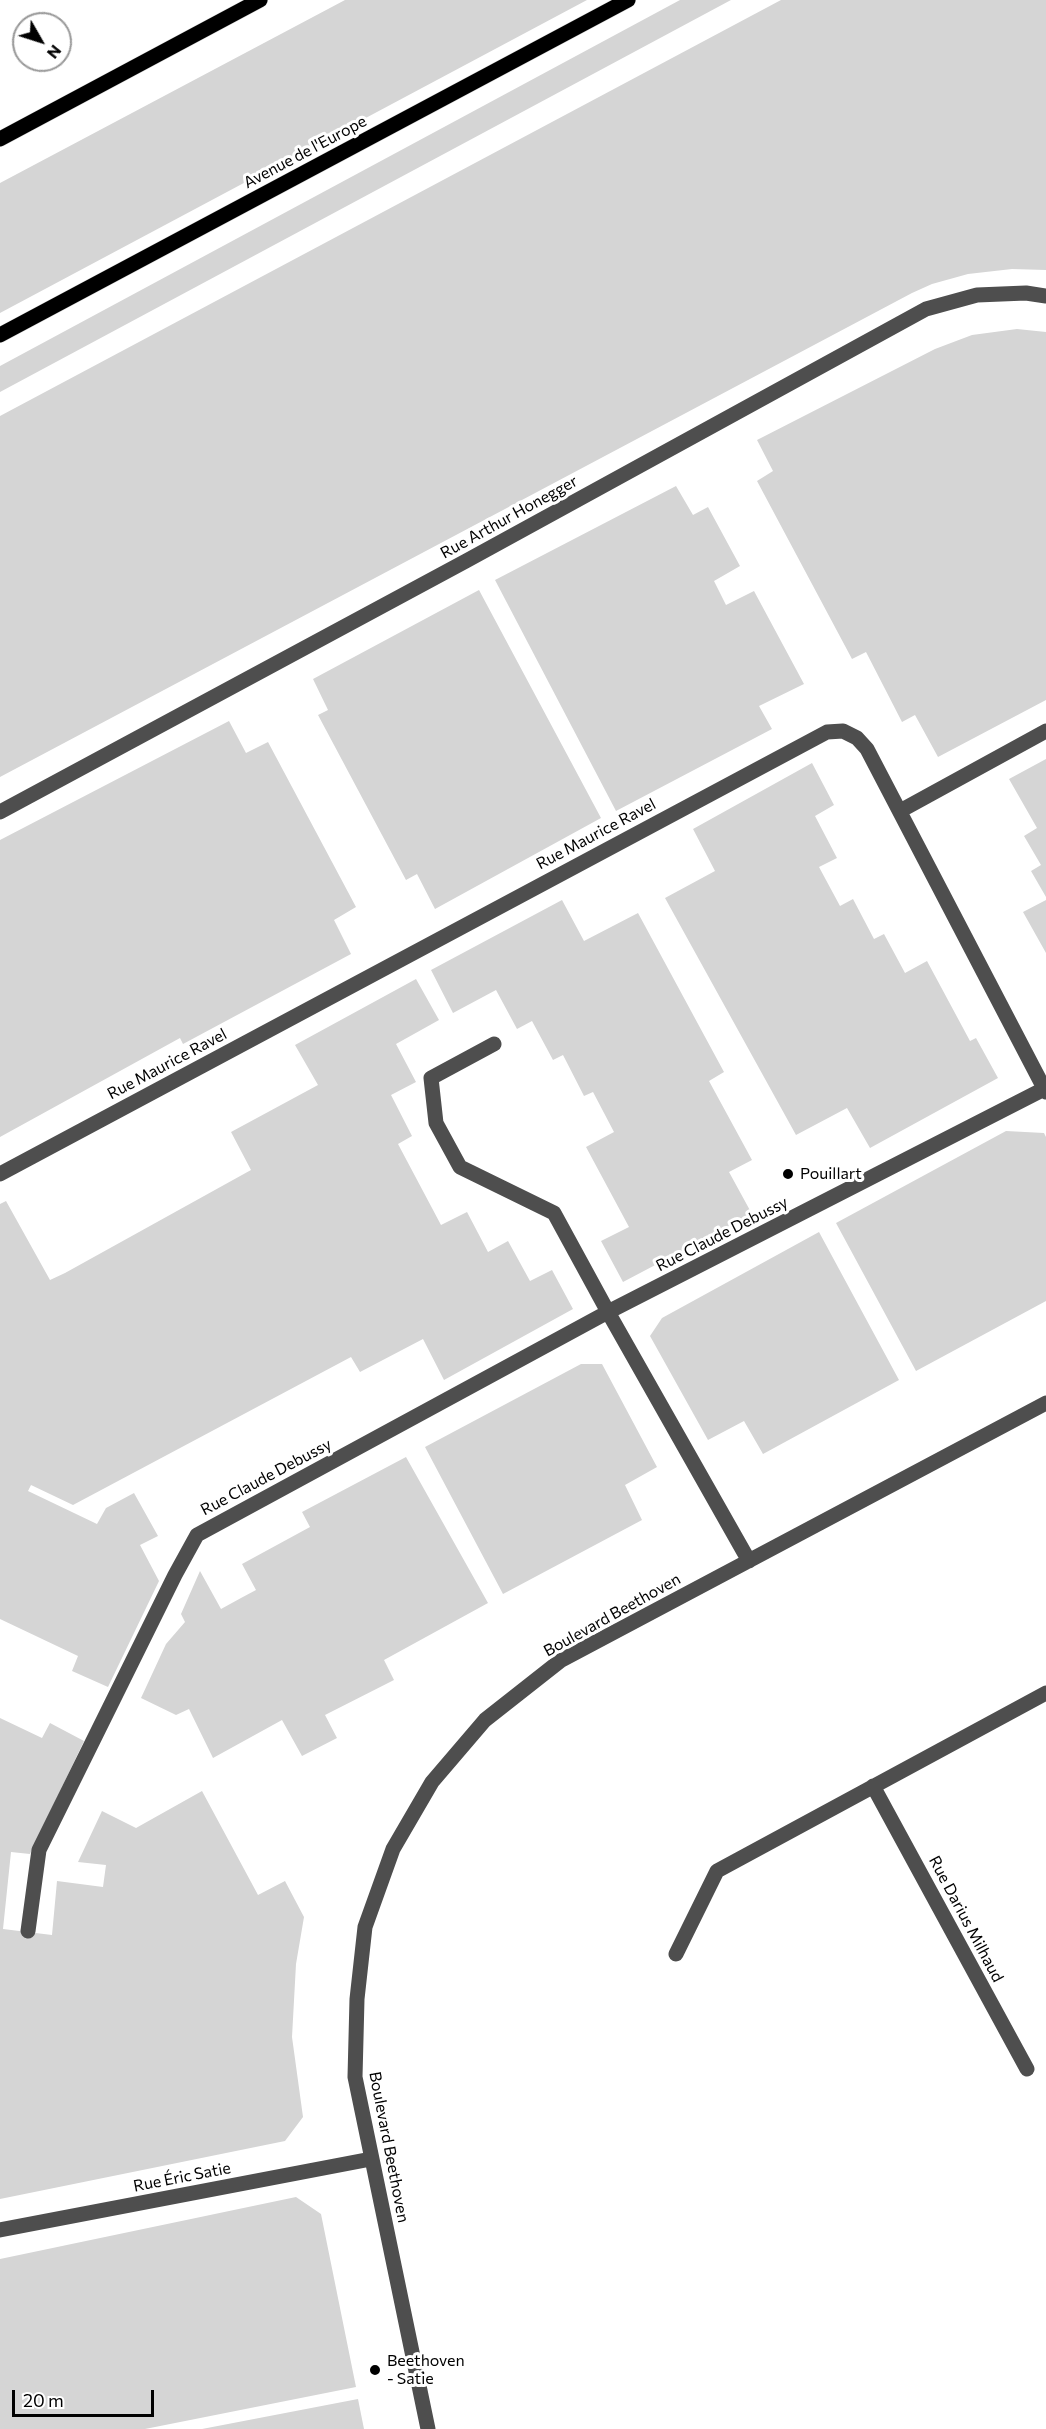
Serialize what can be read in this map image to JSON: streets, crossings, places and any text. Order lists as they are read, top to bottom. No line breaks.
{"streets":{"main road":["Avenue de l'Europe"],"street":["Rue Arthur Honegger","Rue Maurice Ravel","Rue Claude Debussy","Boulevard Beethoven","Rue Darius Milhaud","Rue Éric Satie"]},"crossings":[["Rue Maurice Ravel","Rue Claude Debussy"],["Boulevard Beethoven","Rue Éric Satie"]],"places":["Pouillart","Beethoven - Satie"],"scale_bar":"20 m","north":"bottom right"}
